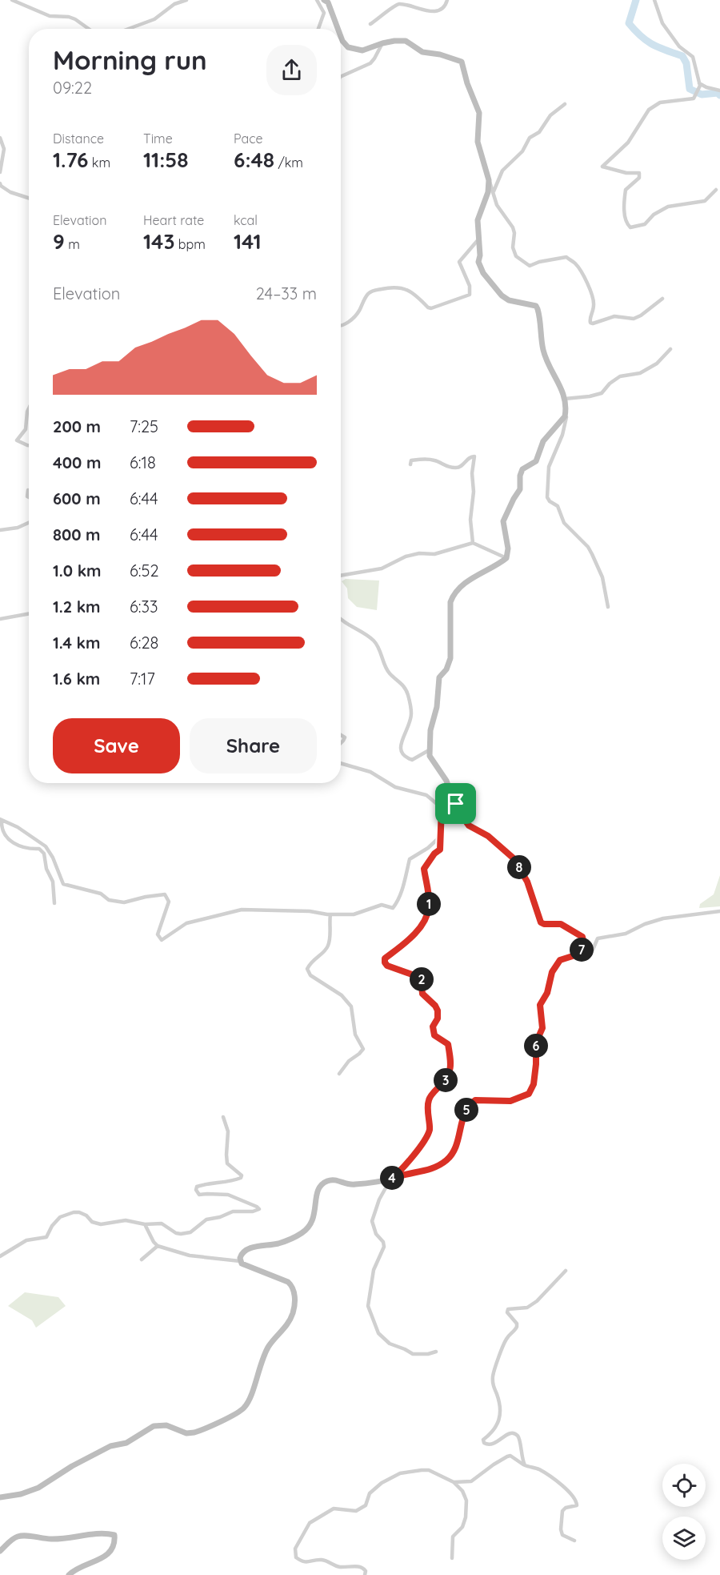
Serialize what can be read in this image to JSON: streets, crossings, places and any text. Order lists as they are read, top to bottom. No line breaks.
{"page":{"heading":["Morning run","09:22"],"stats":[["Distance","1.76 km"],["Time","11:58"],["Pace","6:48 /km"],["Elevation","9 m"],["Heart rate","143 bpm"],["kcal","141"]],"chart":["Elevation","24–33 m"],"list":[{"name":"200 m","note":"7:25"},{"name":"400 m","note":"6:18"},{"name":"600 m","note":"6:44"},{"name":"800 m","note":"6:44"},{"name":"1.0 km","note":"6:52"},{"name":"1.2 km","note":"6:33"},{"name":"1.4 km","note":"6:28"},{"name":"1.6 km","note":"7:17"}],"buttons":["Save","Share"],"pins":["8","1","7","2","6","3","5","4"]}}
